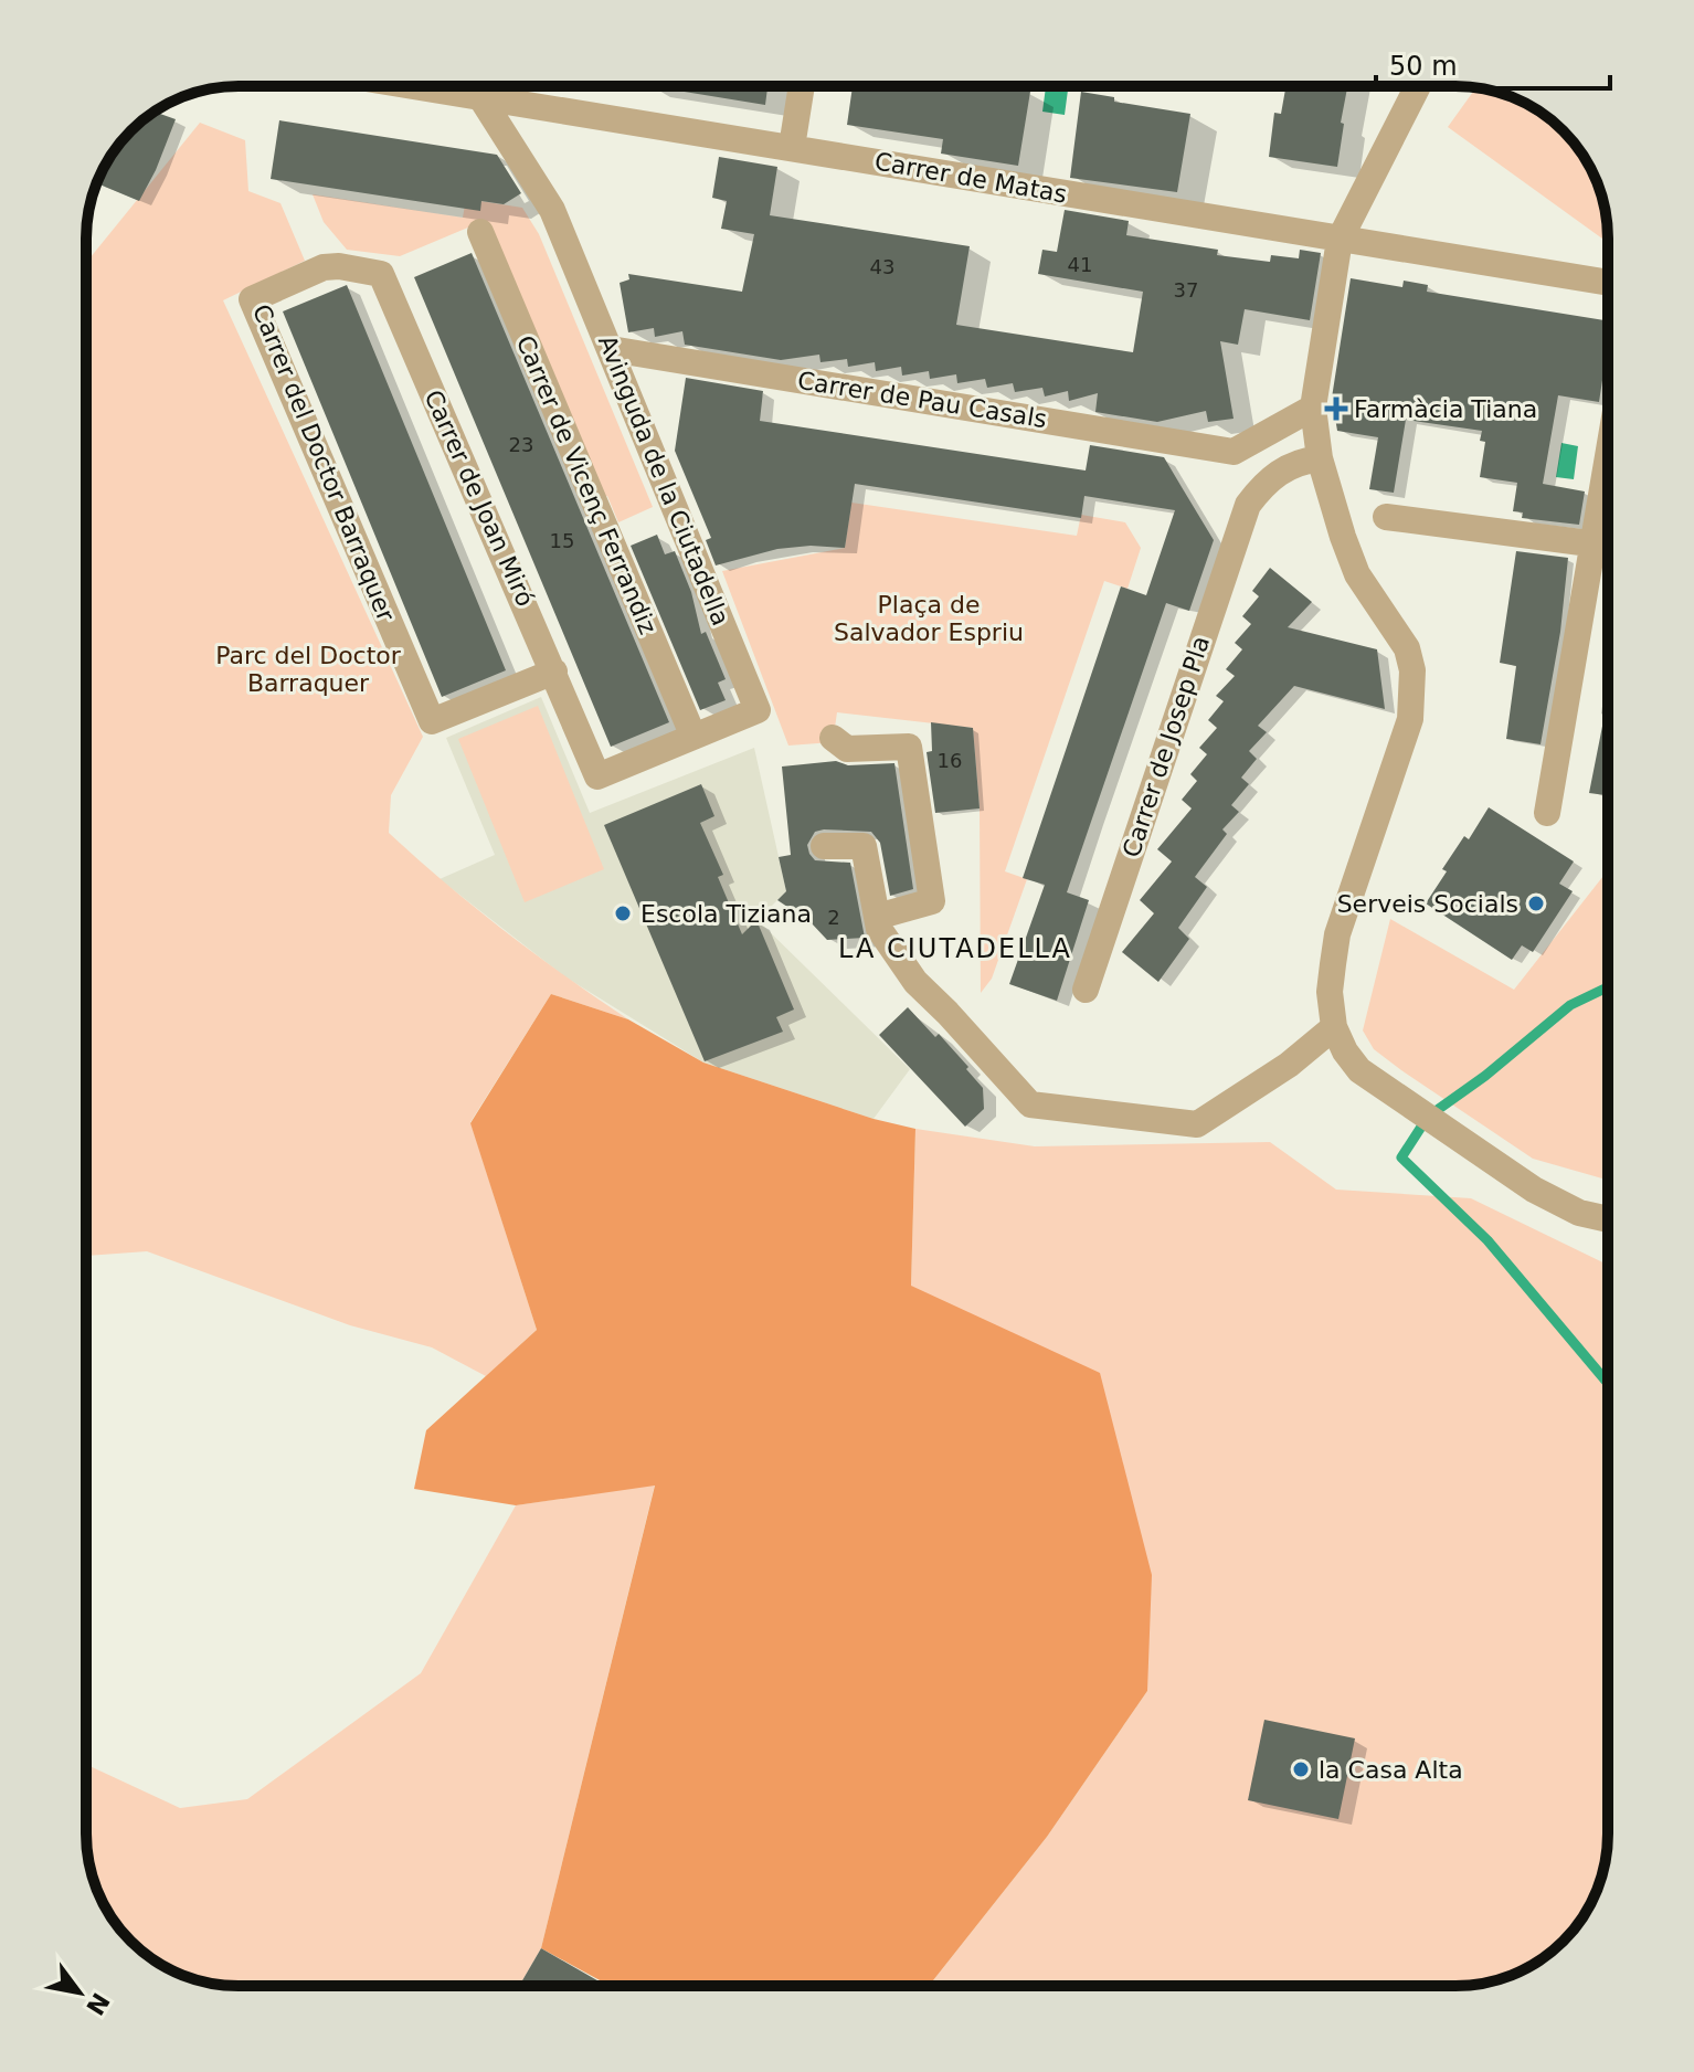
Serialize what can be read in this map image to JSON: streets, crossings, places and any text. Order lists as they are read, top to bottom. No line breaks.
{"streets":{"street":["Carrer de Matas","Carrer de Pau Casals","Carrer del Doctor Barraquer","Avinguda de la Ciutadella","Carrer de Vicenç Ferrandiz","Carrer de Joan Miró","Carrer de Josep Pla"]},"crossings":[["Carrer de Matas","Avinguda de la Ciutadella"],["Carrer de Pau Casals","Avinguda de la Ciutadella"],["Carrer de Pau Casals","Carrer de Josep Pla"],["Carrer del Doctor Barraquer","Carrer de Joan Miró"],["Avinguda de la Ciutadella","Carrer de Vicenç Ferrandiz"],["Avinguda de la Ciutadella","Carrer de Joan Miró"]],"districts":["LA CIUTADELLA"],"parks":["Plaça de Salvador Espriu","Parc del Doctor Barraquer"],"places":{"health":["Farmàcia Tiana"],"other":["Serveis Socials","Escola Tiziana","la Casa Alta"]},"house_numbers":["41","43","37","23","15","16","2"],"scale_bar":"50 m","north":"bottom right"}
